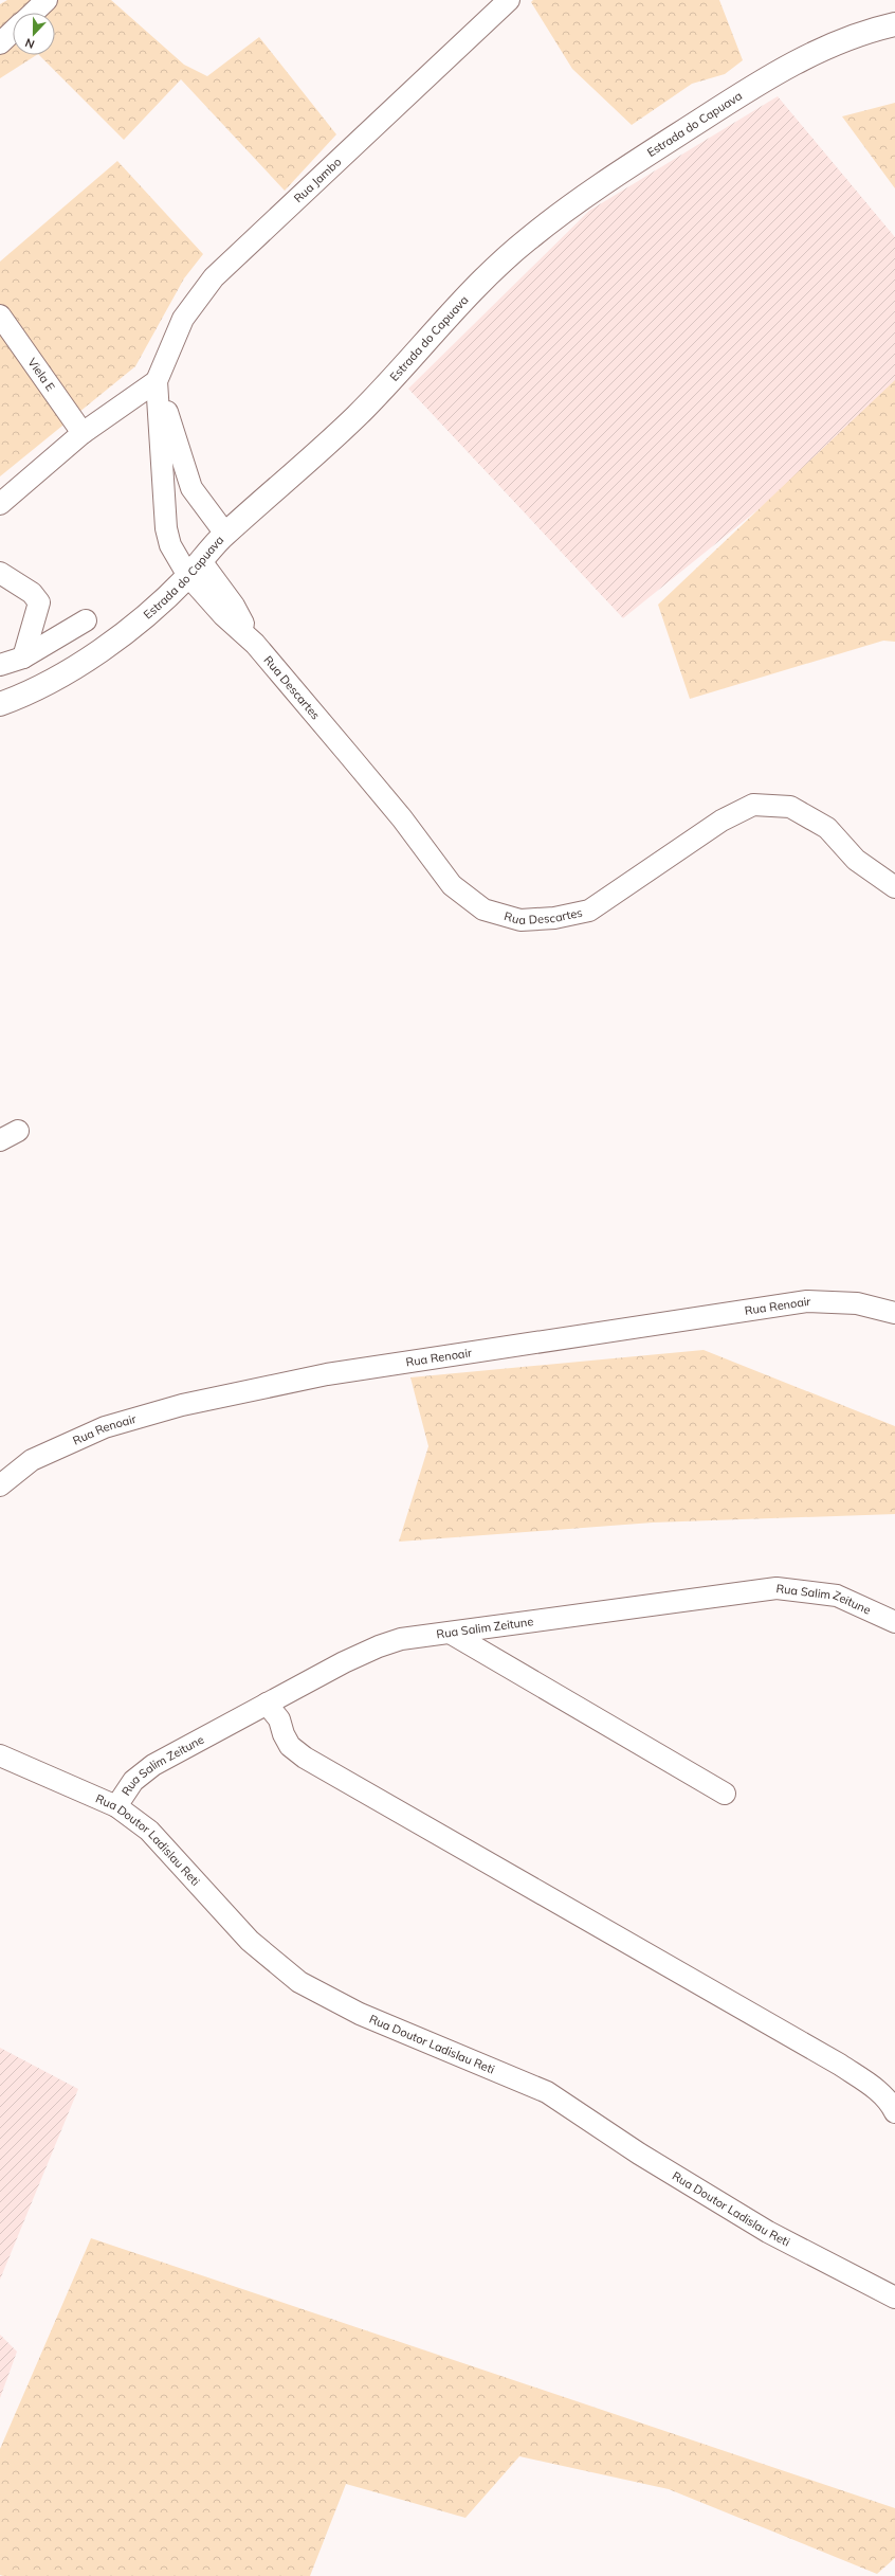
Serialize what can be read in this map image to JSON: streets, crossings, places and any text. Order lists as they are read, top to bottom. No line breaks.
{"streets":{"main road":["Estrada do Capuava"],"street":["Rua Jambo","Viela E","Rua Descartes","Rua Renoair","Rua Salim Zeitune","Rua Doutor Ladislau Reti"]},"crossings":[["Estrada do Capuava","Rua Descartes"],["Rua Jambo","Rua Descartes"],["Rua Salim Zeitune","Rua Doutor Ladislau Reti"]],"north":"bottom"}
